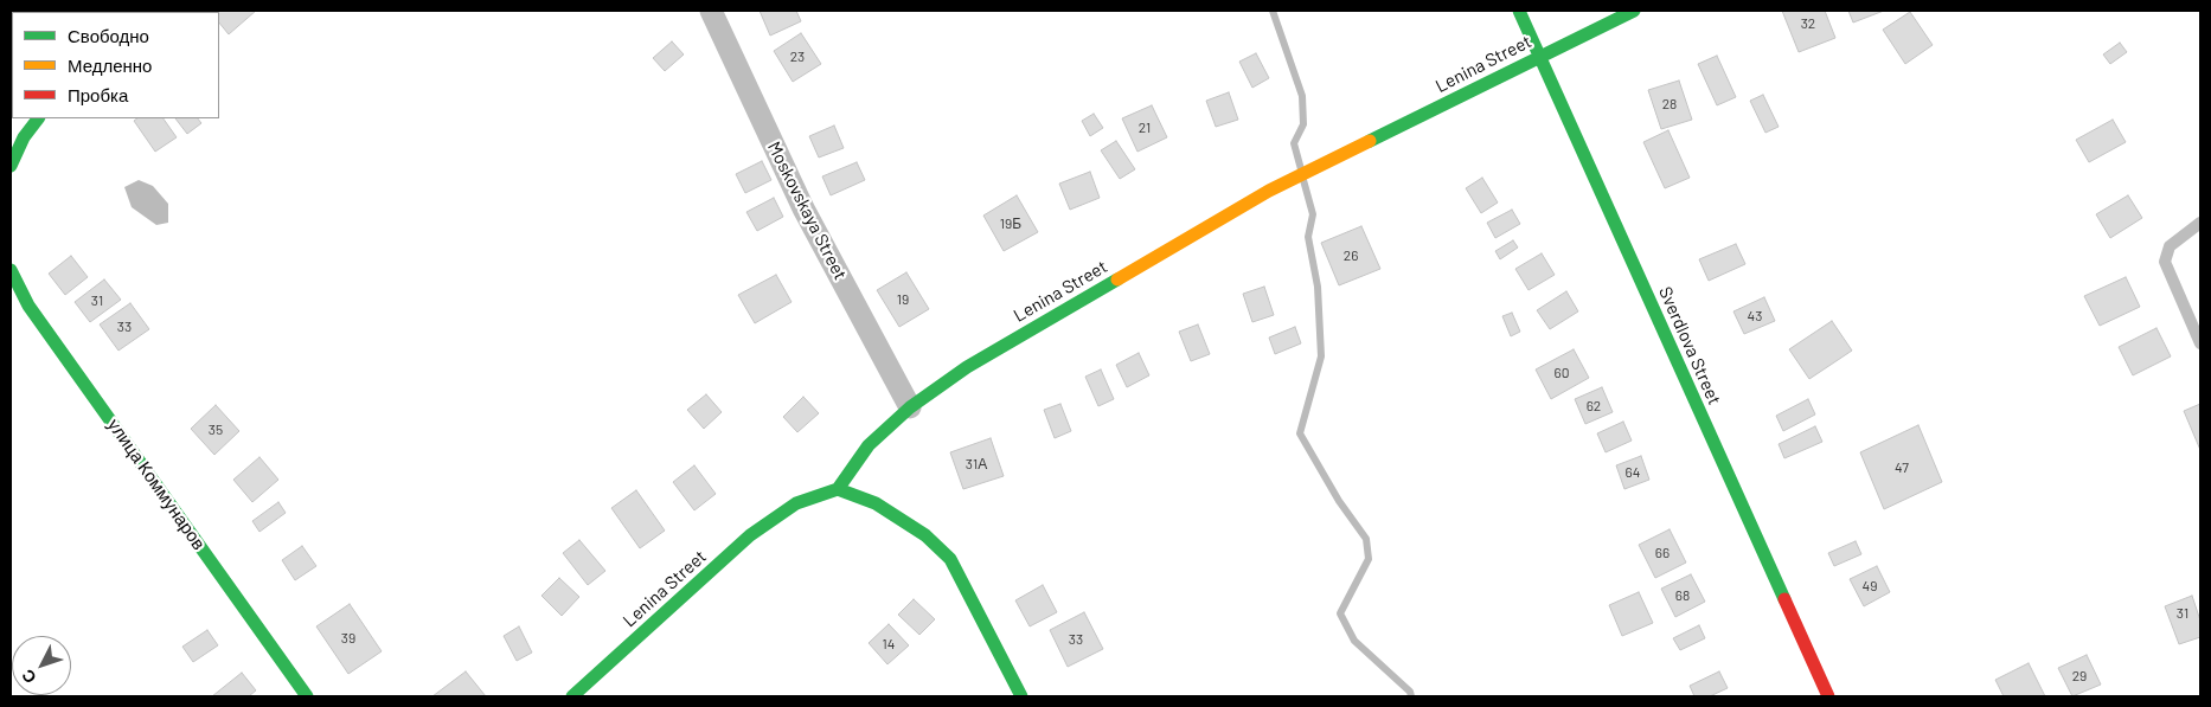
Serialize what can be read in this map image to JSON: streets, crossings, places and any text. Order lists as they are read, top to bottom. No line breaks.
{"streets":{"street":["Lenina Street","Moskovskaya Street","Sverdlova Street","улица Коммунаров"]},"crossings":[["Lenina Street","Moskovskaya Street"],["Lenina Street","Sverdlova Street"]],"house_numbers":["32","23","28","21","19Б","26","19","31","43","33","60","62","35","31А","47","64","66","49","68","31","39","33","14","29"],"legend":["Свободно","Медленно","Пробка"],"north":"bottom left"}
